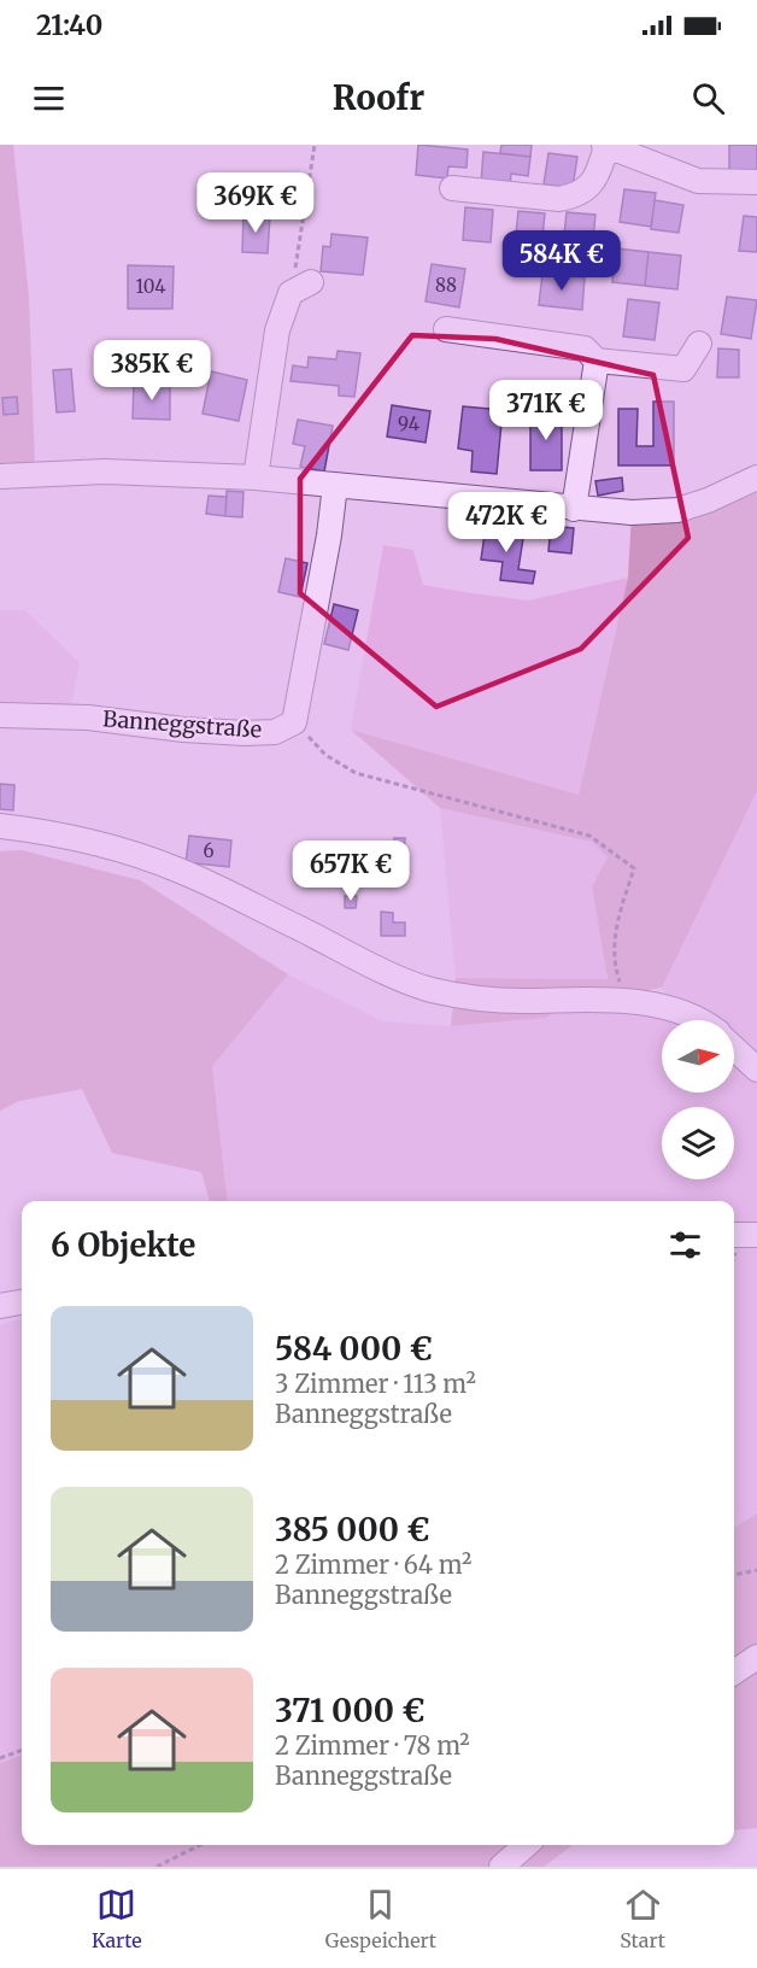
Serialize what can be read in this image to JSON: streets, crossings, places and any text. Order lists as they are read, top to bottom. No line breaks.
{"streets":{"street":["Banneggstraße"]},"house_numbers":["88","104","94","6"],"north":"right","page":{"status":"21:40","header":"Roofr","price":["369K €","584K €","385K €","371K €","472K €","657K €"],"heading":"6 Objekte","list":[{"name":"584 000 €","note":"3 Zimmer · 113 m² · Banneggstraße"},{"name":"385 000 €","note":"2 Zimmer · 64 m² · Banneggstraße"},{"name":"371 000 €","note":"2 Zimmer · 78 m² · Banneggstraße"}],"tabs":["Karte","Gespeichert","Start"]}}
